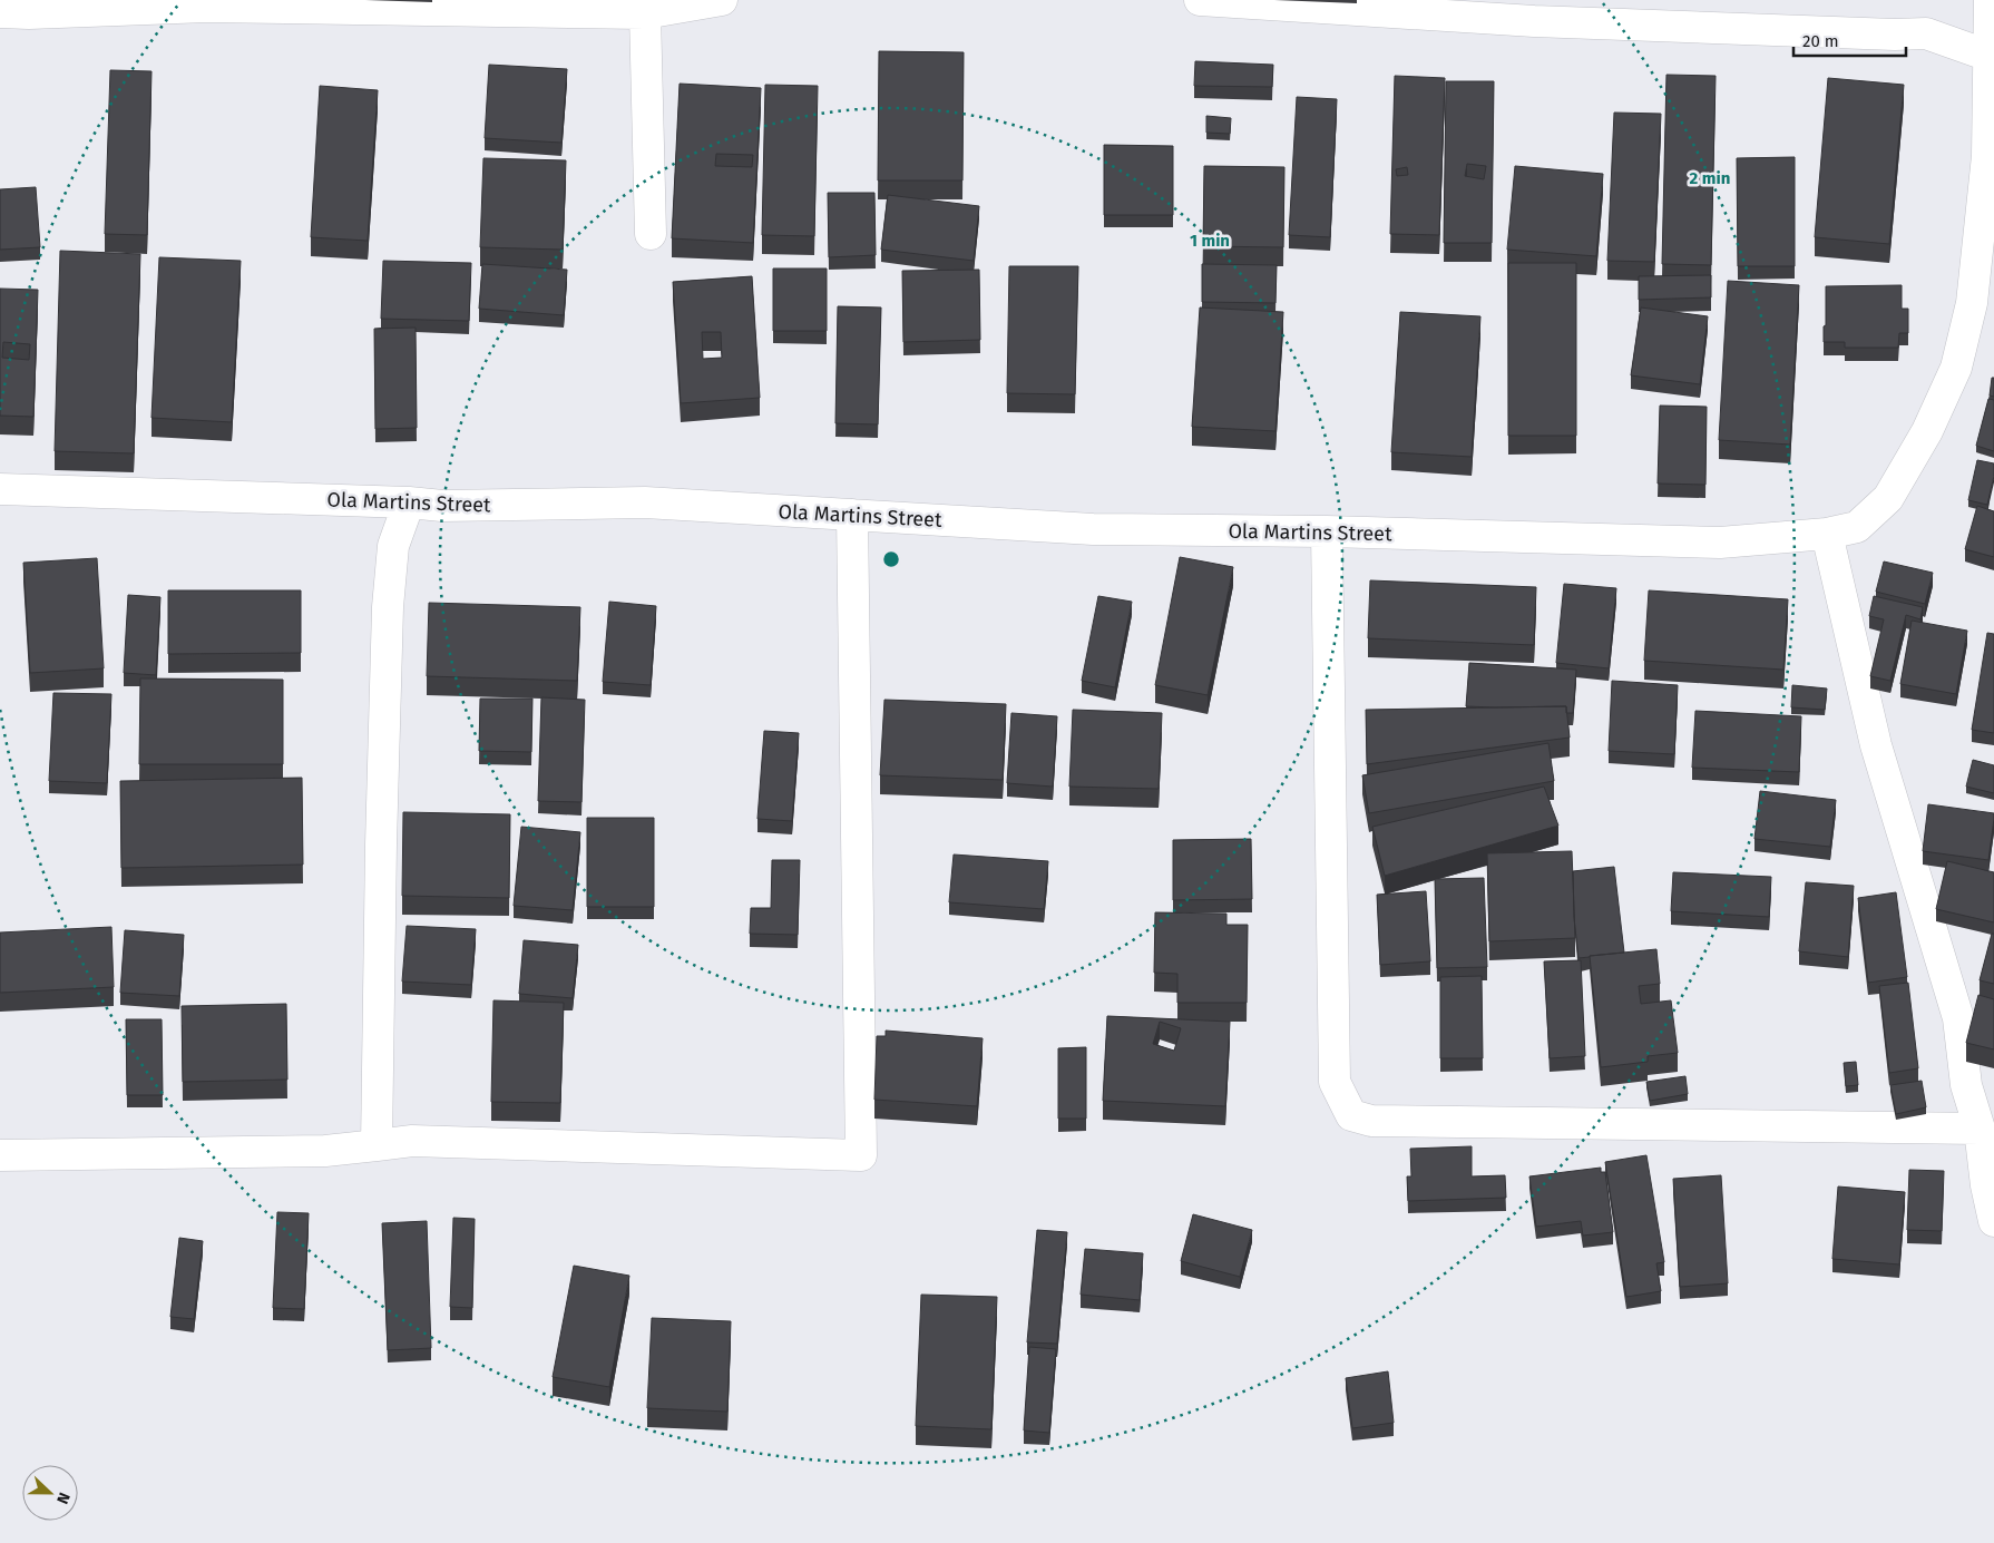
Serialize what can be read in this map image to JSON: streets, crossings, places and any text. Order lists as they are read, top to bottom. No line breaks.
{"streets":{"street":["Ola Martins Street"]},"scale_bar":"20 m","north":"right","rings":["2 min","1 min"]}
